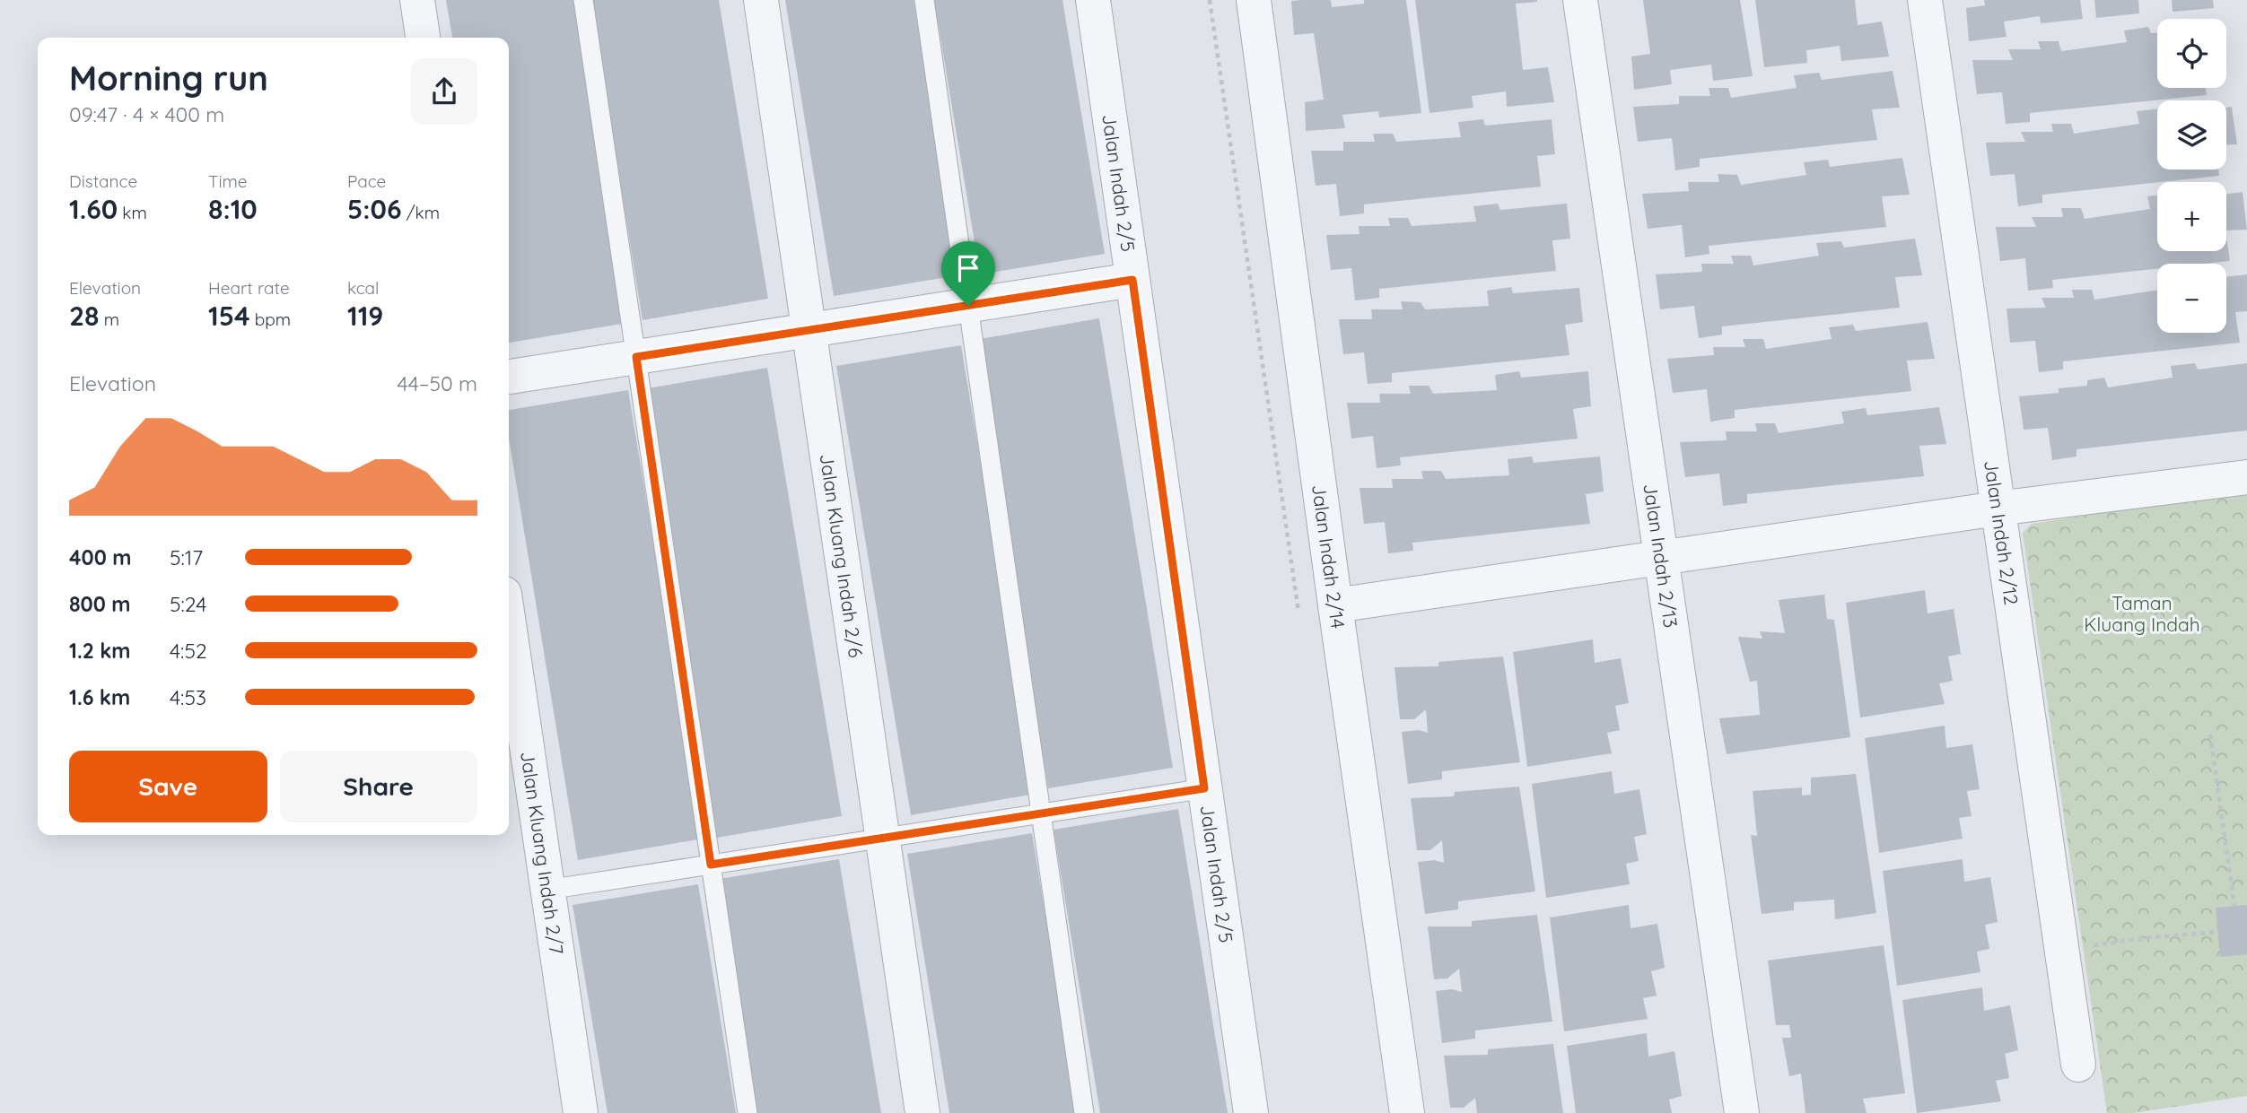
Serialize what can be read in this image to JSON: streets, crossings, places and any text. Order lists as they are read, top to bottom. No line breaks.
{"streets":{"street":["Jalan Indah 2/5","Jalan Indah 2/12","Jalan Indah 2/13","Jalan Kluang Indah 2/6","Jalan Indah 2/14","Jalan Kluang Indah 2/7"]},"parks":["Taman Kluang Indah"],"page":{"map_buttons":["+","−"],"heading":["Morning run","09:47 · 4 × 400 m"],"stats":[["Distance","1.60 km"],["Time","8:10"],["Pace","5:06 /km"],["Elevation","28 m"],["Heart rate","154 bpm"],["kcal","119"]],"chart":["Elevation","44–50 m"],"list":[{"name":"400 m","note":"5:17"},{"name":"800 m","note":"5:24"},{"name":"1.2 km","note":"4:52"},{"name":"1.6 km","note":"4:53"}],"buttons":["Save","Share"]}}
